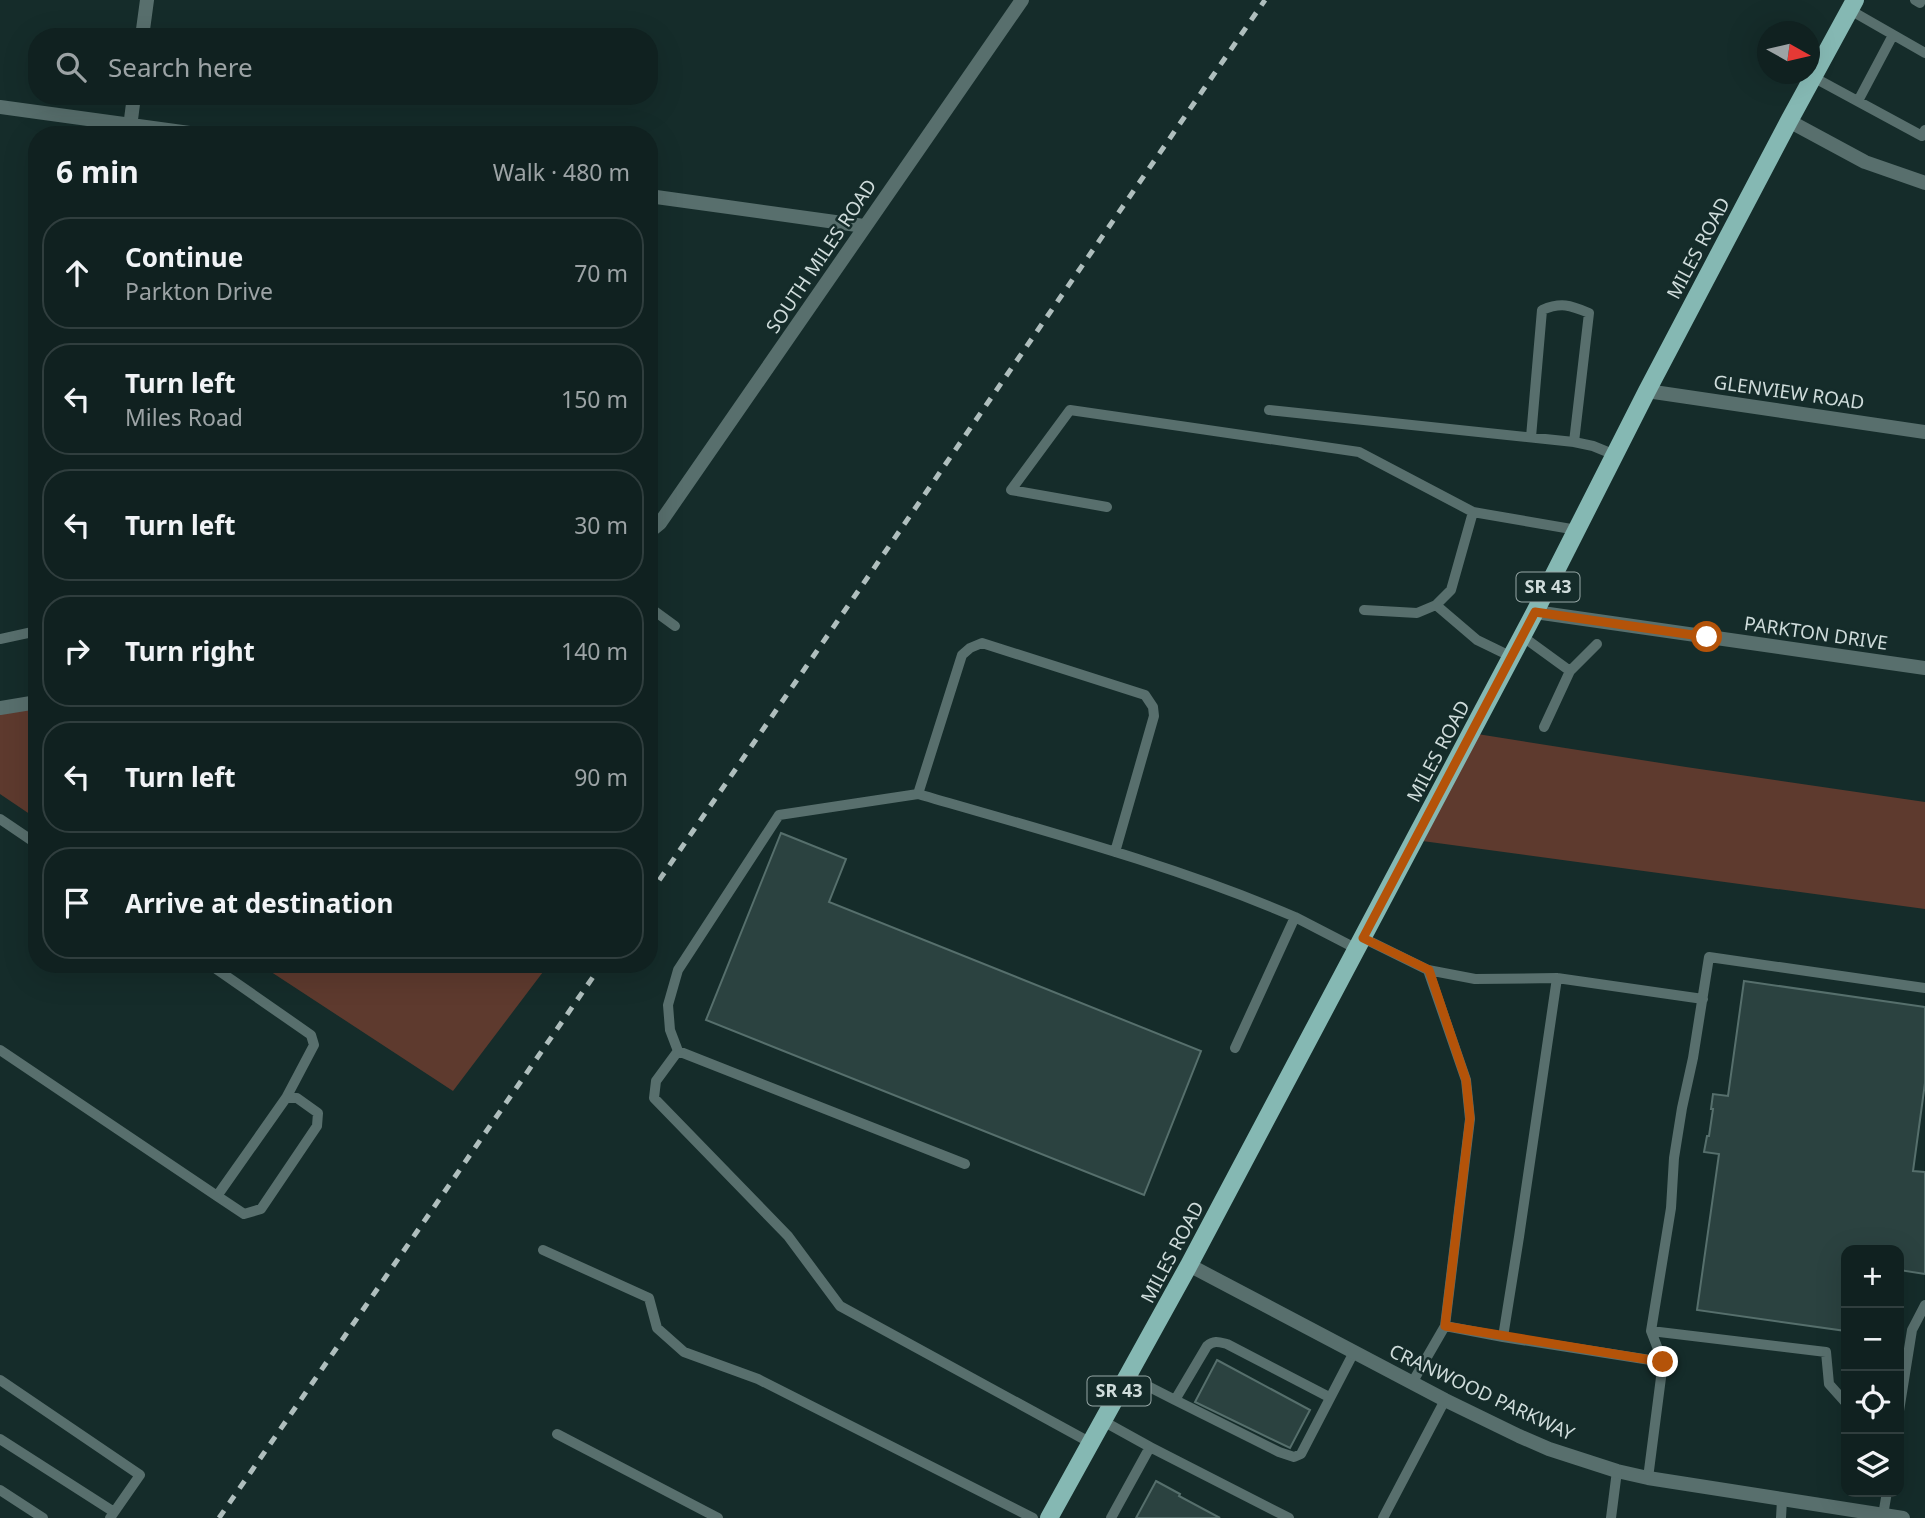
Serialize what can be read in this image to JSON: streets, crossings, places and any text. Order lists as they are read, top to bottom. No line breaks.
{"streets":{"main road":["MILES ROAD","SR 43"],"street":["SOUTH MILES ROAD","GLENVIEW ROAD","PARKTON DRIVE","CRANWOOD PARKWAY"]},"crossings":[["MILES ROAD","GLENVIEW ROAD"],["MILES ROAD","PARKTON DRIVE"],["MILES ROAD","CRANWOOD PARKWAY"]],"north":"right","page":{"search":"Search here","heading":["6 min","Walk · 480 m"],"list":[["Continue","Parkton Drive","70 m"],["Turn left","Miles Road","150 m"],["Turn left","30 m"],["Turn right","140 m"],["Turn left","90 m"],"Arrive at destination"],"map_buttons":["+","−"]}}
